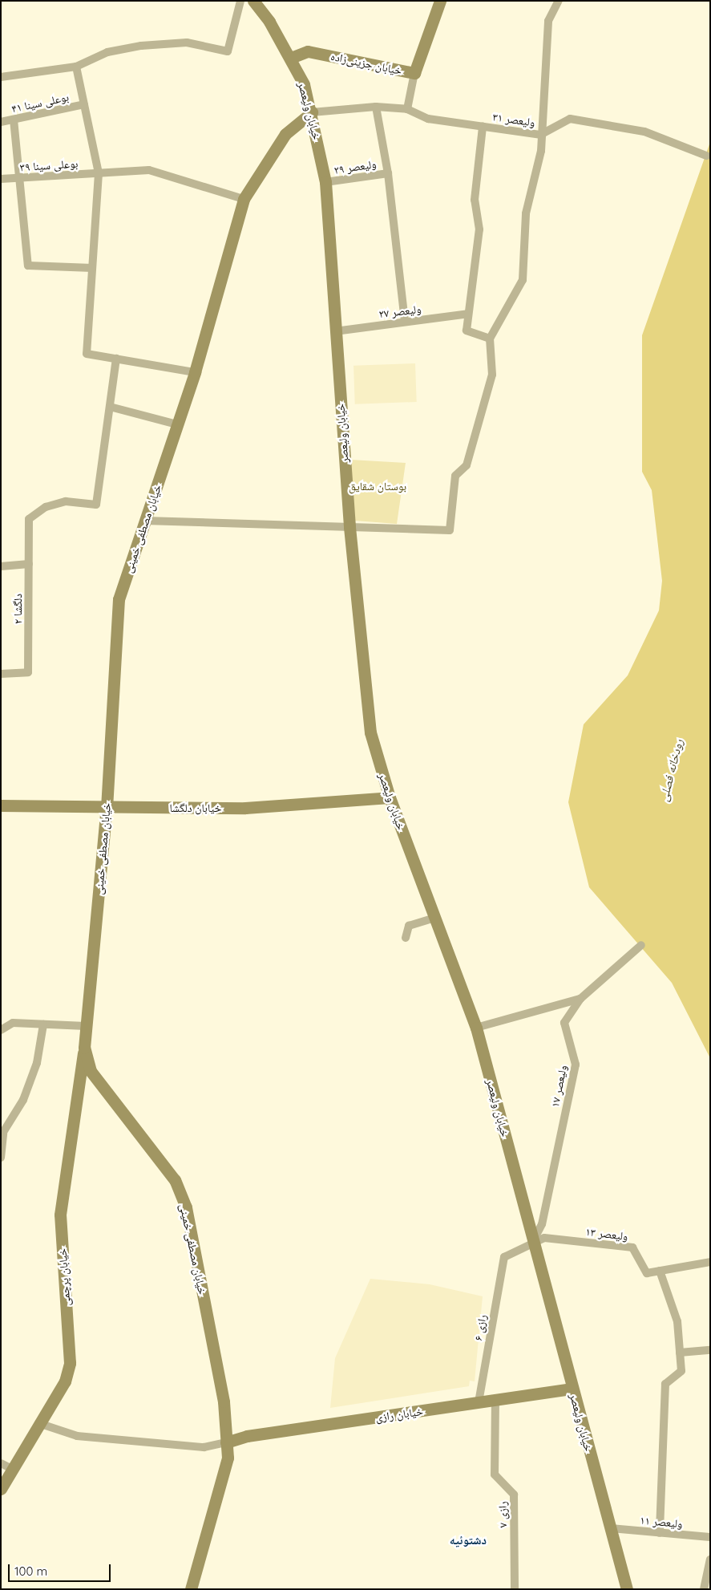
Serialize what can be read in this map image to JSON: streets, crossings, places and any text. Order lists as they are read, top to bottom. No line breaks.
{"streets":{"street":["خیابان جزینی‌زاده","بوعلی سینا ۴۱","خیابان ولیعصر","ولیعصر ۳۱","بوعلی سینا ۳۹","ولیعصر ۲۹","ولیعصر ۲۷","خیابان مصطفی خمینی","دلگشا ۲","خیابان دلگشا","ولیعصر ۱۷","ولیعصر ۱۳","خیابان پرچمی","رازی ۶","خیابان رازی","رازی ۷","ولیعصر ۱۱"]},"crossings":[["خیابان جزینی‌زاده","خیابان ولیعصر"],["خیابان ولیعصر","ولیعصر ۳۱"],["خیابان ولیعصر","ولیعصر ۲۹"],["خیابان ولیعصر","ولیعصر ۲۷"],["خیابان ولیعصر","خیابان مصطفی خمینی"],["خیابان ولیعصر","خیابان دلگشا"],["خیابان ولیعصر","ولیعصر ۱۷"],["خیابان ولیعصر","ولیعصر ۱۳"],["خیابان ولیعصر","رازی ۶"],["خیابان ولیعصر","خیابان رازی"],["خیابان ولیعصر","ولیعصر ۱۱"],["ولیعصر ۳۱","خیابان مصطفی خمینی"],["بوعلی سینا ۳۹","خیابان مصطفی خمینی"],["خیابان مصطفی خمینی","خیابان دلگشا"],["خیابان مصطفی خمینی","خیابان پرچمی"],["خیابان مصطفی خمینی","خیابان رازی"],["ولیعصر ۱۷","ولیعصر ۱۳"],["ولیعصر ۱۷","رازی ۶"],["ولیعصر ۱۳","رازی ۶"],["رازی ۶","خیابان رازی"],["خیابان رازی","رازی ۷"]],"districts":["دشتوئیه"],"water":["رودخانه فصلی"],"parks":["بوستان شقایق"],"scale_bar":"100 m"}
